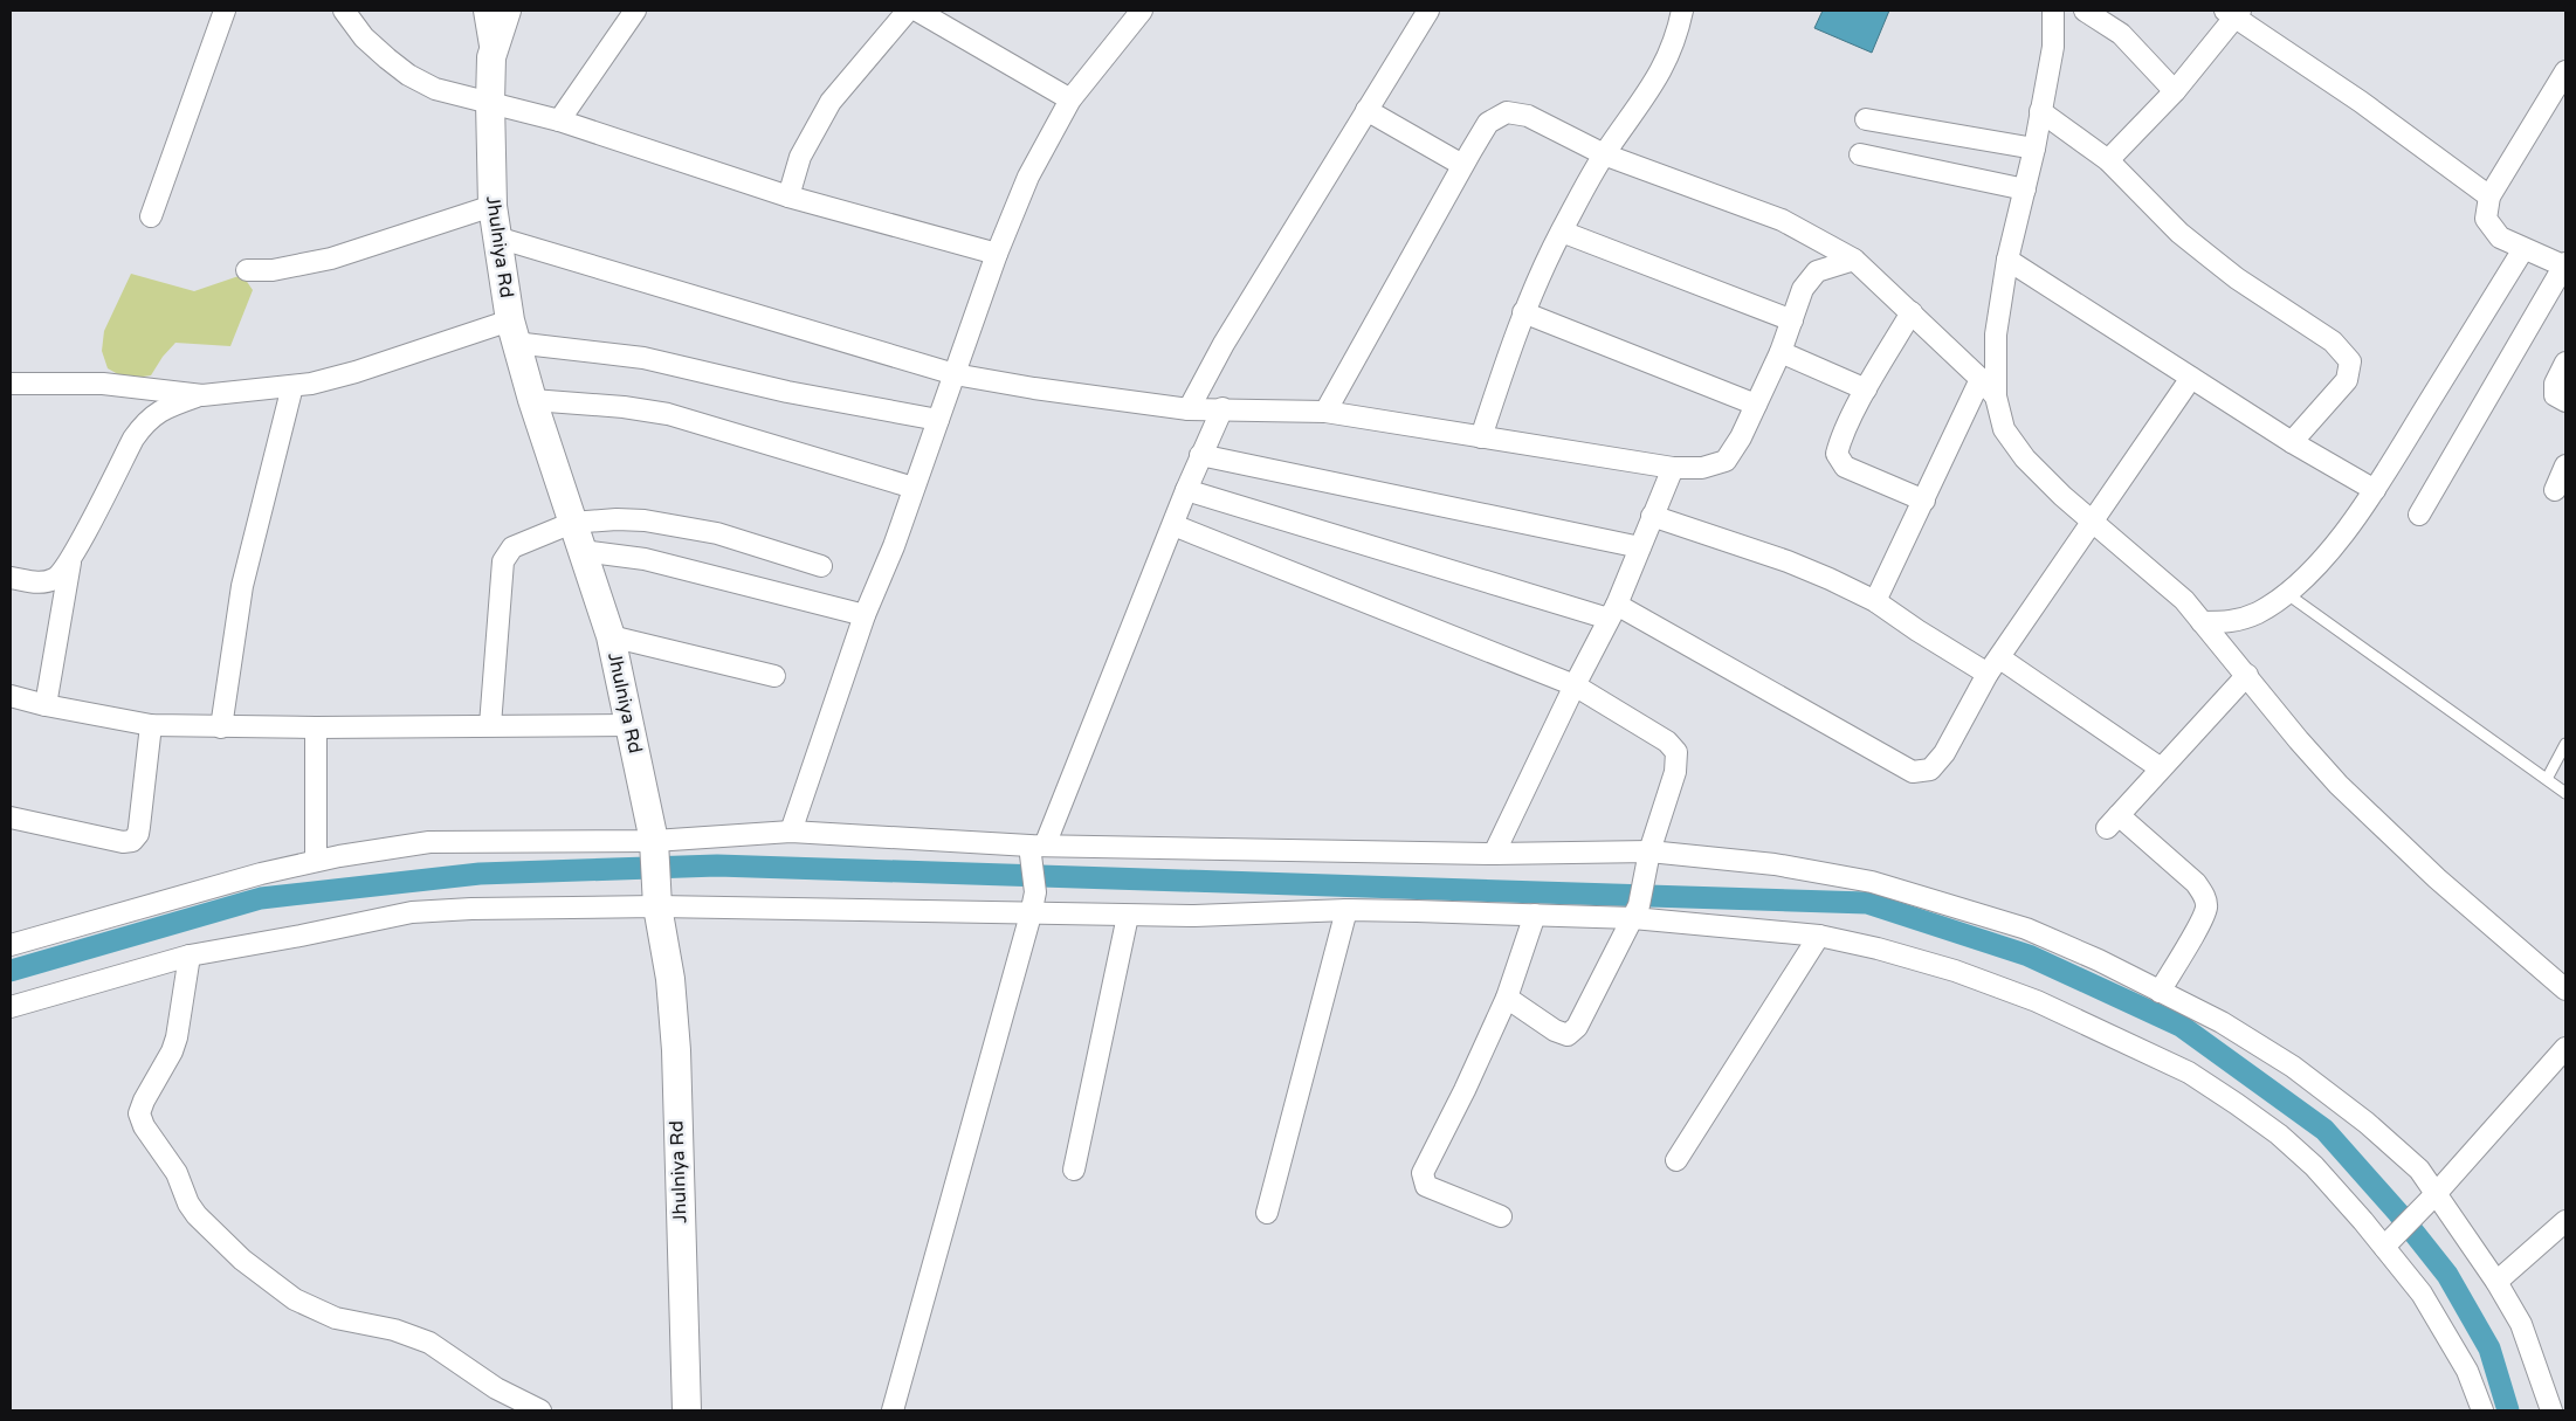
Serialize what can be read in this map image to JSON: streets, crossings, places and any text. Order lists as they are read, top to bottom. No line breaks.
{"streets":{"street":["Jhulniya Rd"]}}
